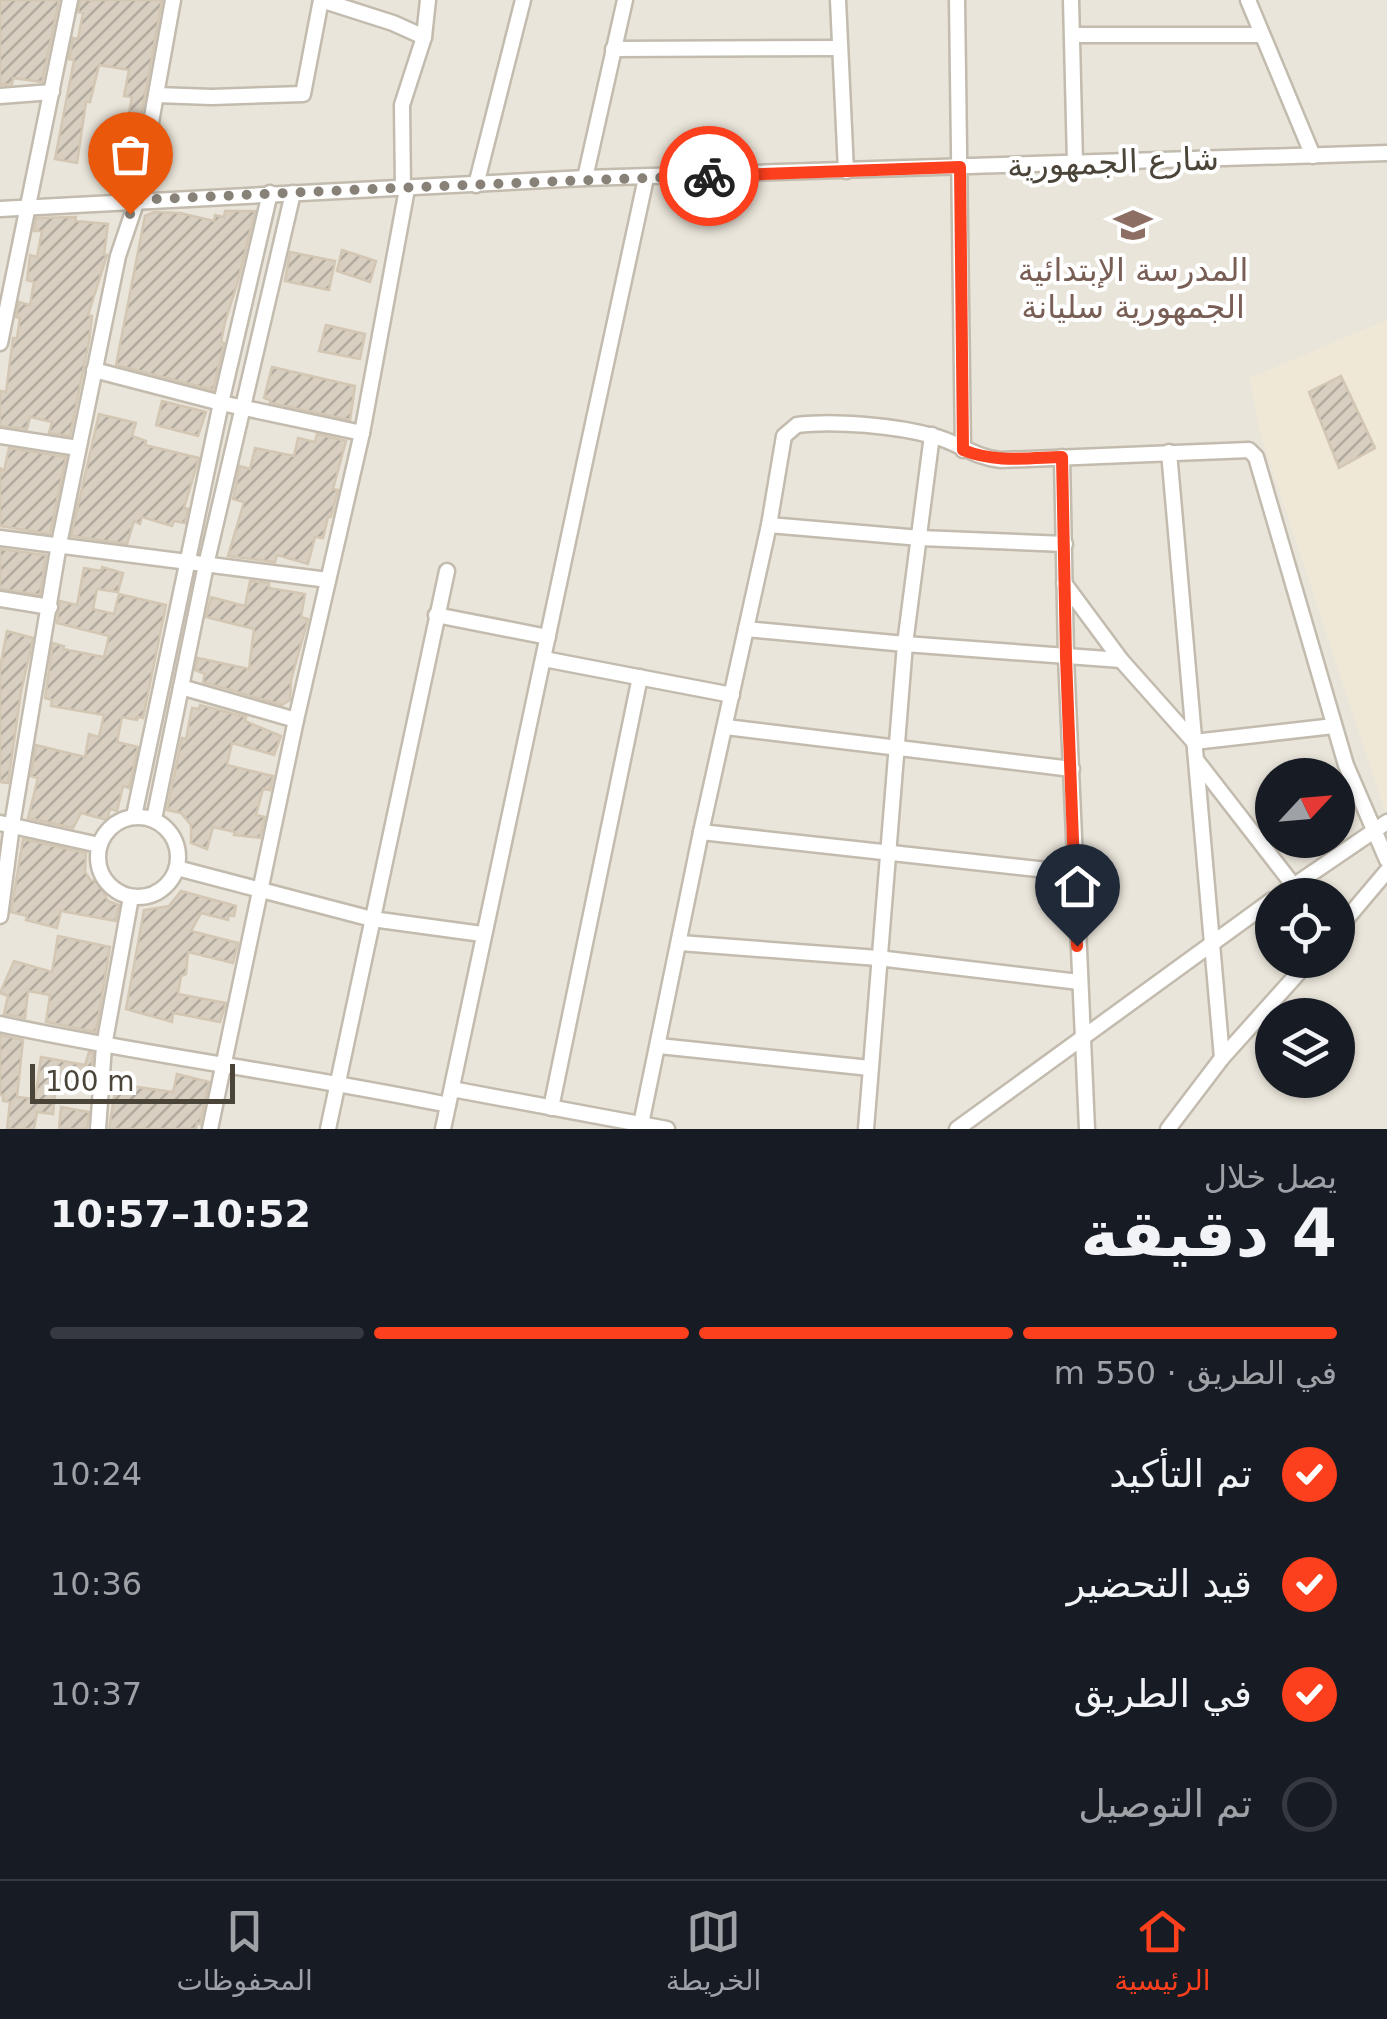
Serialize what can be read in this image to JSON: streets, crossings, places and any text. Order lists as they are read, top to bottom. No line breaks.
{"streets":{"street":["شارع الجمهورية"]},"places":{"school or university":["المدرسة الإبتدائية الجمهورية سليانة"]},"scale_bar":"100 m","north":"top right","page":{"scale":"100 m","heading":["4 دقيقة","يصل خلال","10:52–10:57"],"bar":"في الطريق · 550 m","list":[["تم التأكيد","10:24"],["قيد التحضير","10:36"],["في الطريق","10:37"],"تم التوصيل"],"tabs":["الرئيسية","الخريطة","المحفوظات"]}}
